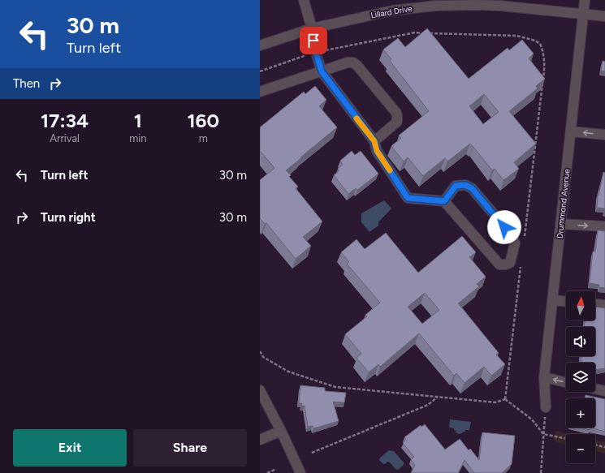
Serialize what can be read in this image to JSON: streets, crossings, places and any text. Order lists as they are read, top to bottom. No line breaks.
{"streets":{"street":["Lillard Drive","Drummond Avenue"]},"crossings":[["Lillard Drive","Drummond Avenue"]],"north":"top","page":{"turn":["30 m","Turn left"],"then":"Then","eta":["17:34","Arrival","1","min","160","m"],"list":[{"name":"Turn left","value":"30 m"},{"name":"Turn right","value":"30 m"}],"map_buttons":["+","−"],"buttons":["Exit","Share"]}}
